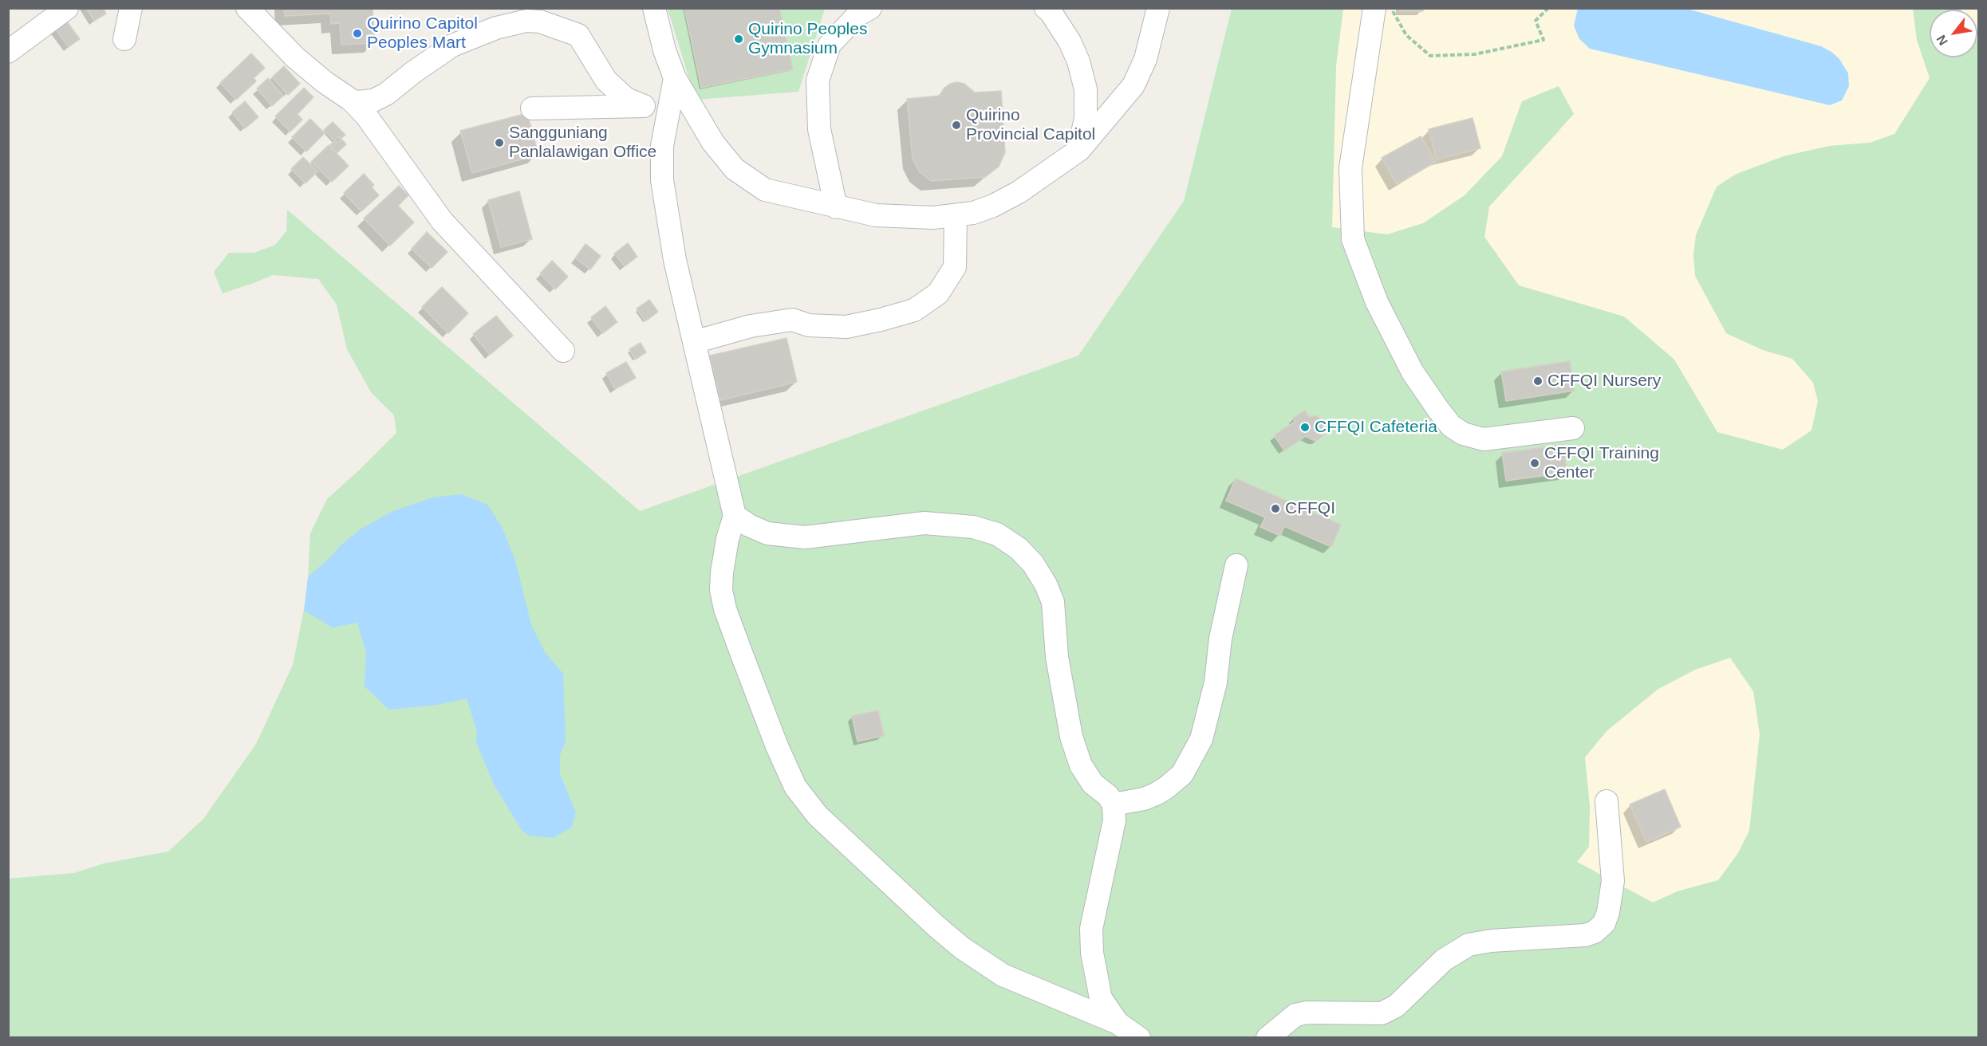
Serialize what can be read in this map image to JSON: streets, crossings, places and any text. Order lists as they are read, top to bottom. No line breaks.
{"places":["Quirino Capitol Peoples Mart","Quirino Peoples Gymnasium","Quirino Provincial Capitol","Sangguniang Panlalawigan Office","CFFQI Nursery","CFFQI Cafeteria","CFFQI Training Center","CFFQI"],"north":"bottom left"}
